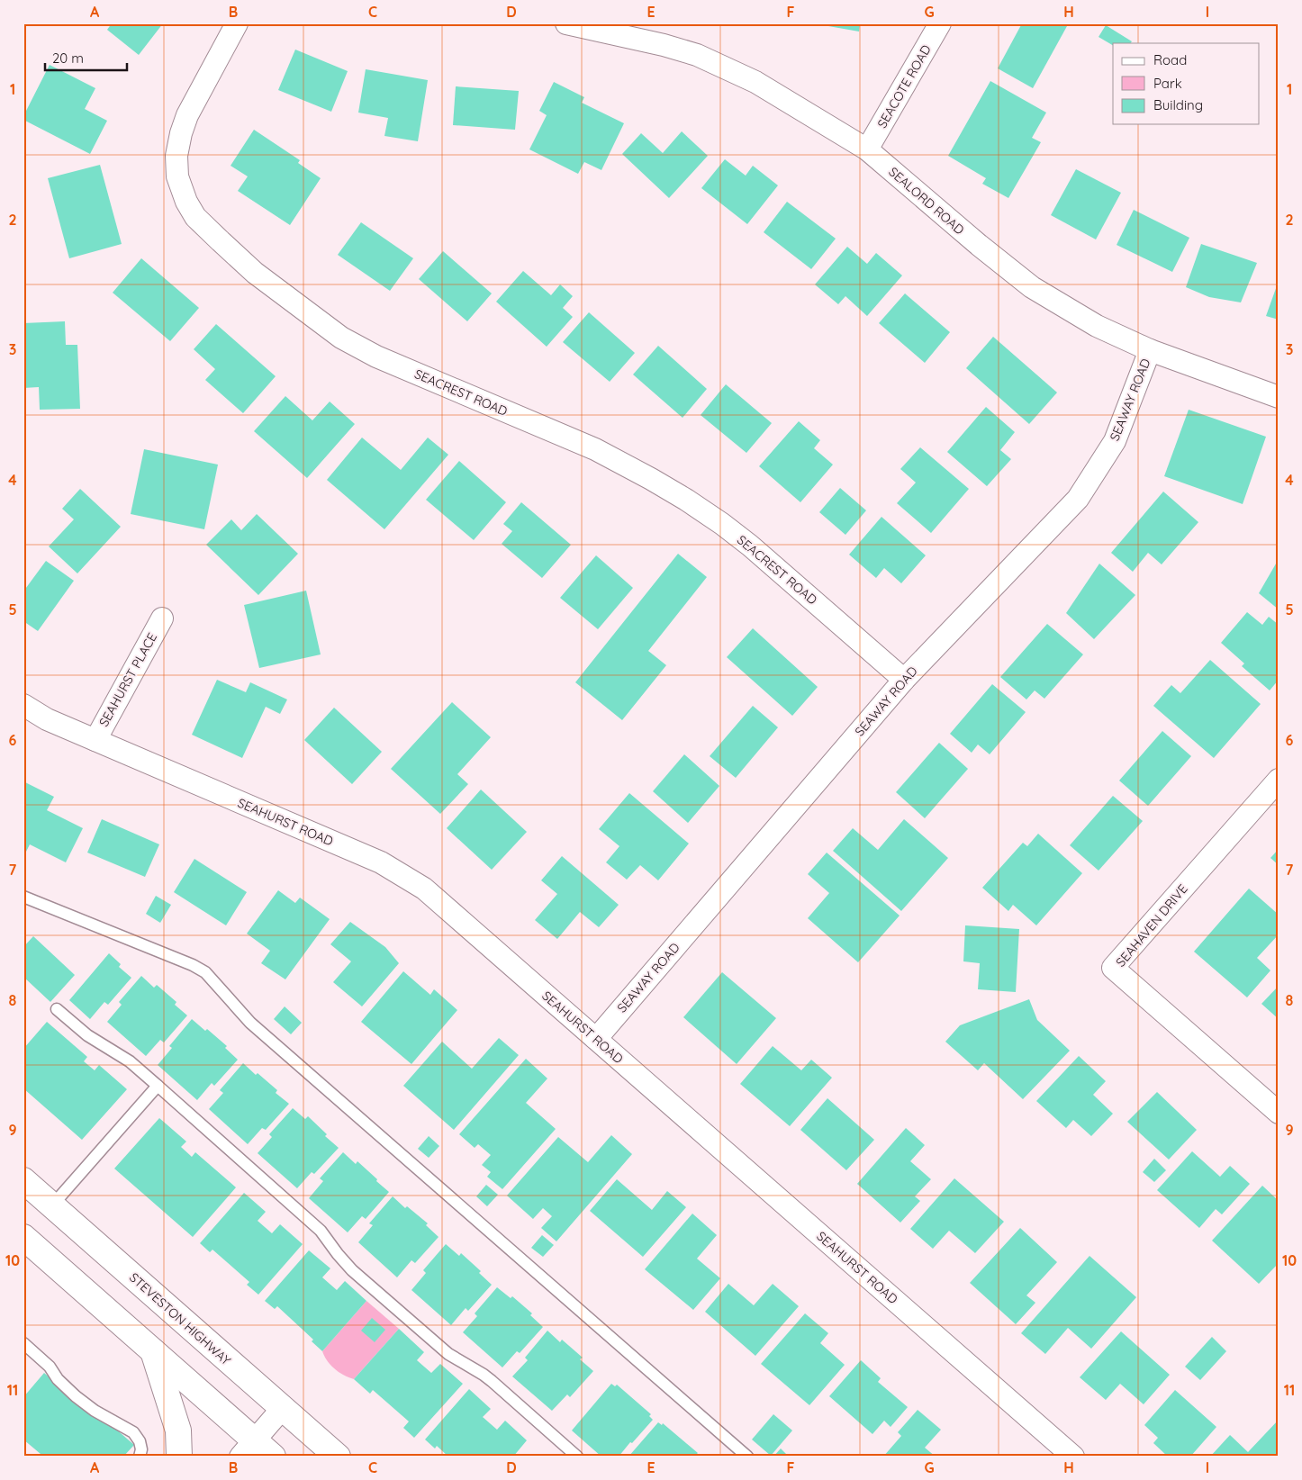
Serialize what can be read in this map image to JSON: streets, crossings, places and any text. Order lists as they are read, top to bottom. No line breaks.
{"streets":{"main road":["STEVESTON HIGHWAY"],"street":["SEACOTE ROAD","SEALORD ROAD","SEACREST ROAD","SEAWAY ROAD","SEAHURST PLACE","SEAHURST ROAD","SEAHAVEN DRIVE"]},"crossings":[["SEACOTE ROAD","SEALORD ROAD"],["SEALORD ROAD","SEAWAY ROAD"],["SEACREST ROAD","SEAWAY ROAD"],["SEAWAY ROAD","SEAHURST ROAD"],["SEAHURST PLACE","SEAHURST ROAD"]],"legend":["Road","Park","Building"],"scale_bar":"20 m","grid":{"columns":["A","B","C","D","E","F","G","H","I"],"rows":["1","2","3","4","5","6","7","8","9","10","11"]}}
